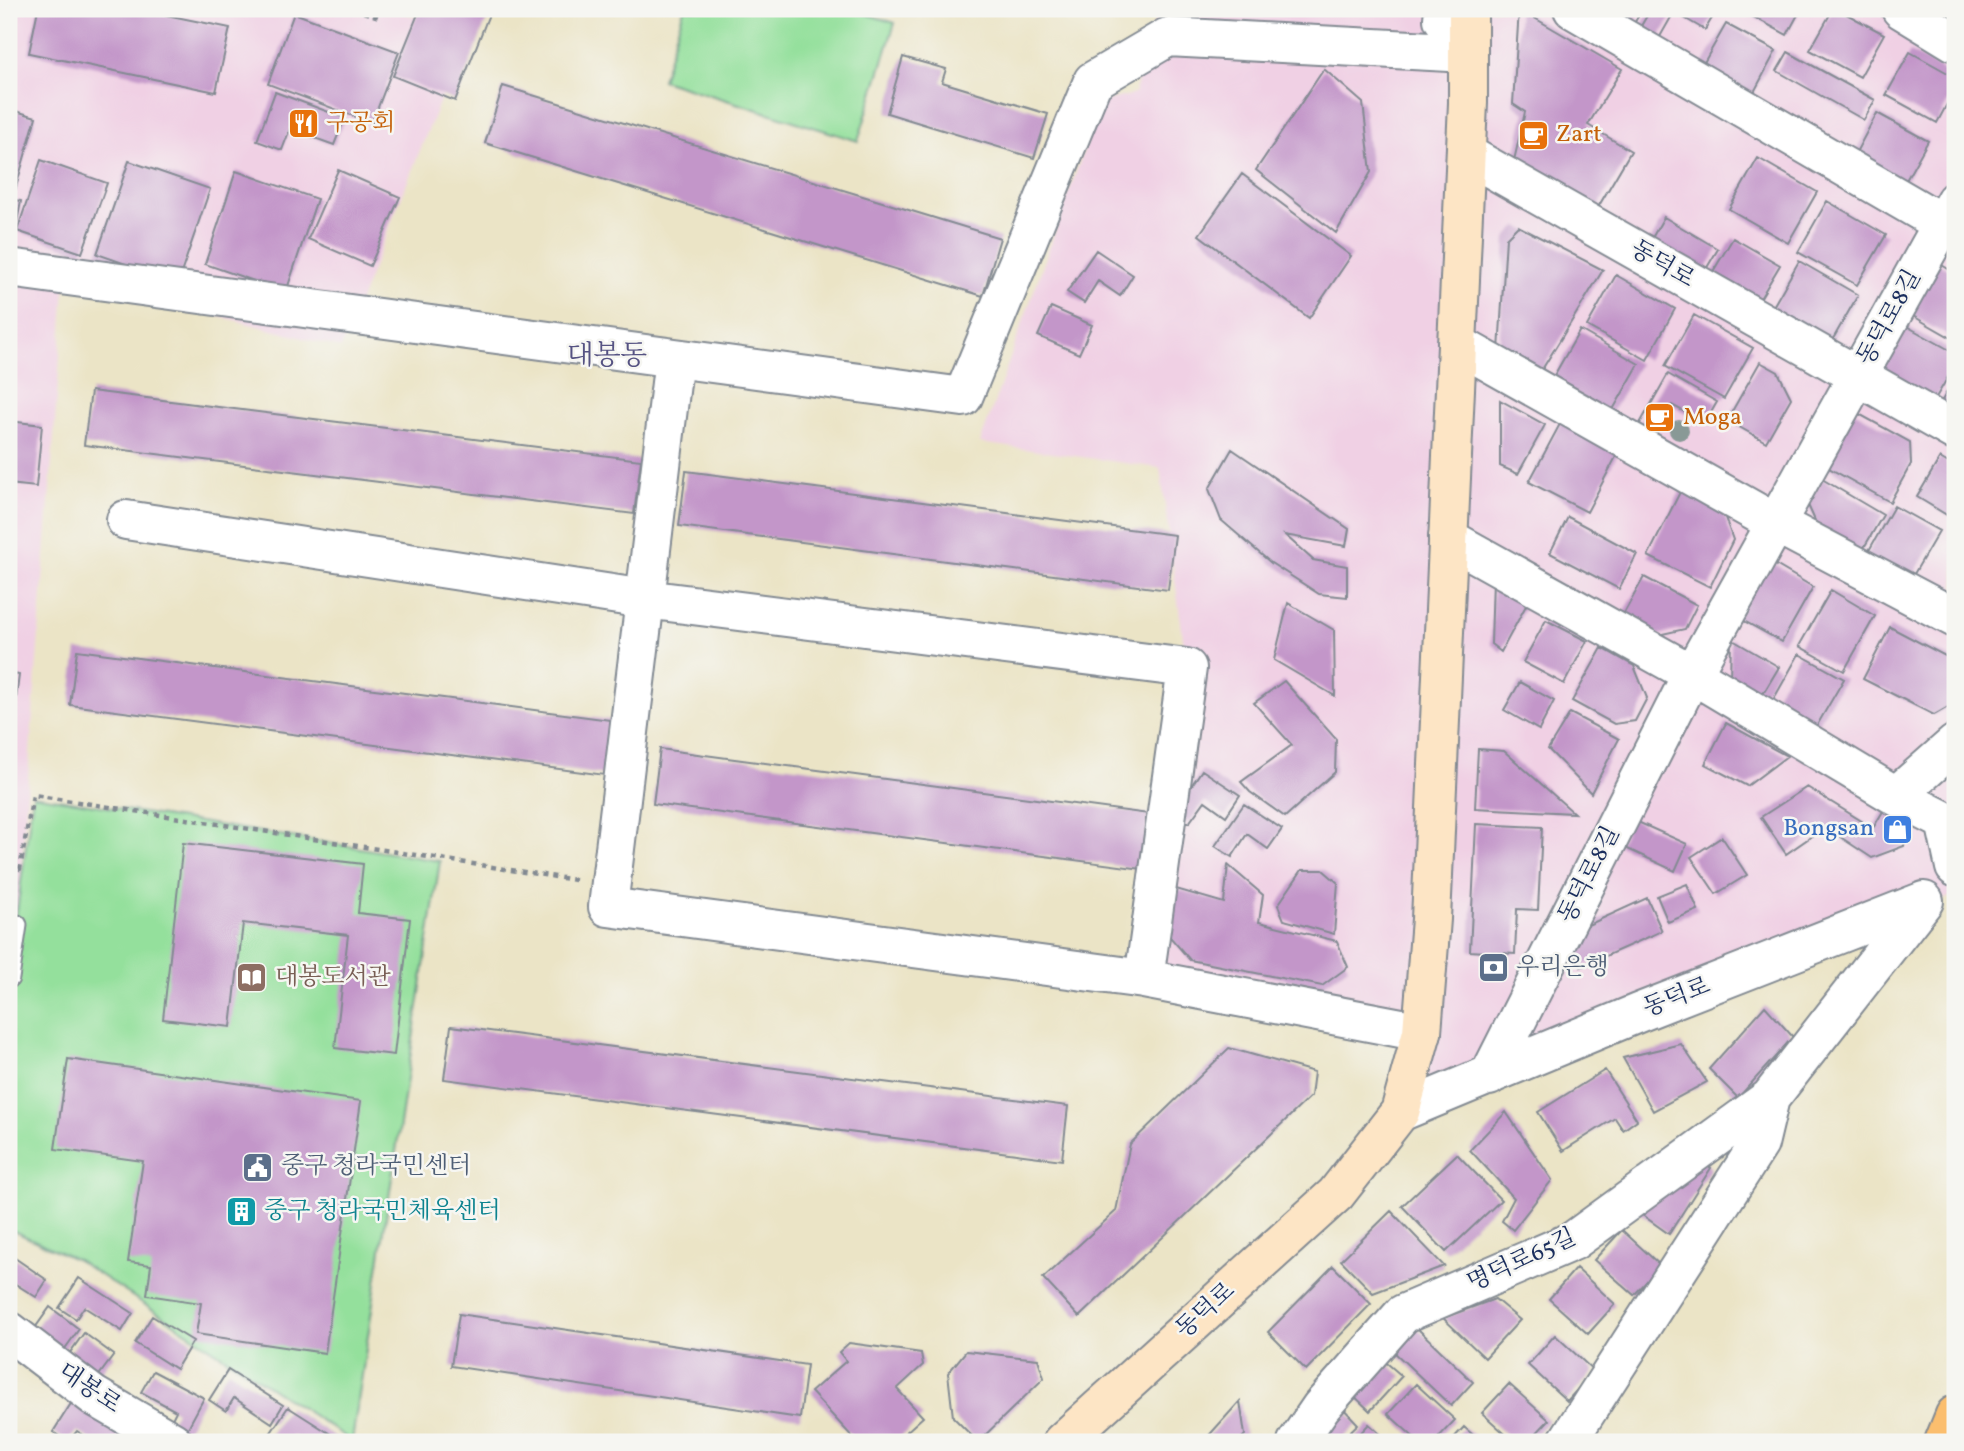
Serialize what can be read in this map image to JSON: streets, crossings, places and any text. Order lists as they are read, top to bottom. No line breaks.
{"streets":{"street":["동덕로","동덕로8길","명덕로65길","대봉로"]},"crossings":[["동덕로","동덕로8길"],["동덕로","명덕로65길"]],"districts":["대봉동"],"places":{"restaurant":["구공회"],"cafe":["Zart","Moga"],"shop":["Bongsan"],"bank":["우리은행"],"library":["대봉도서관"],"public building":["중구 청라국민센터"],"building":["중구 청라국민체육센터"]}}
